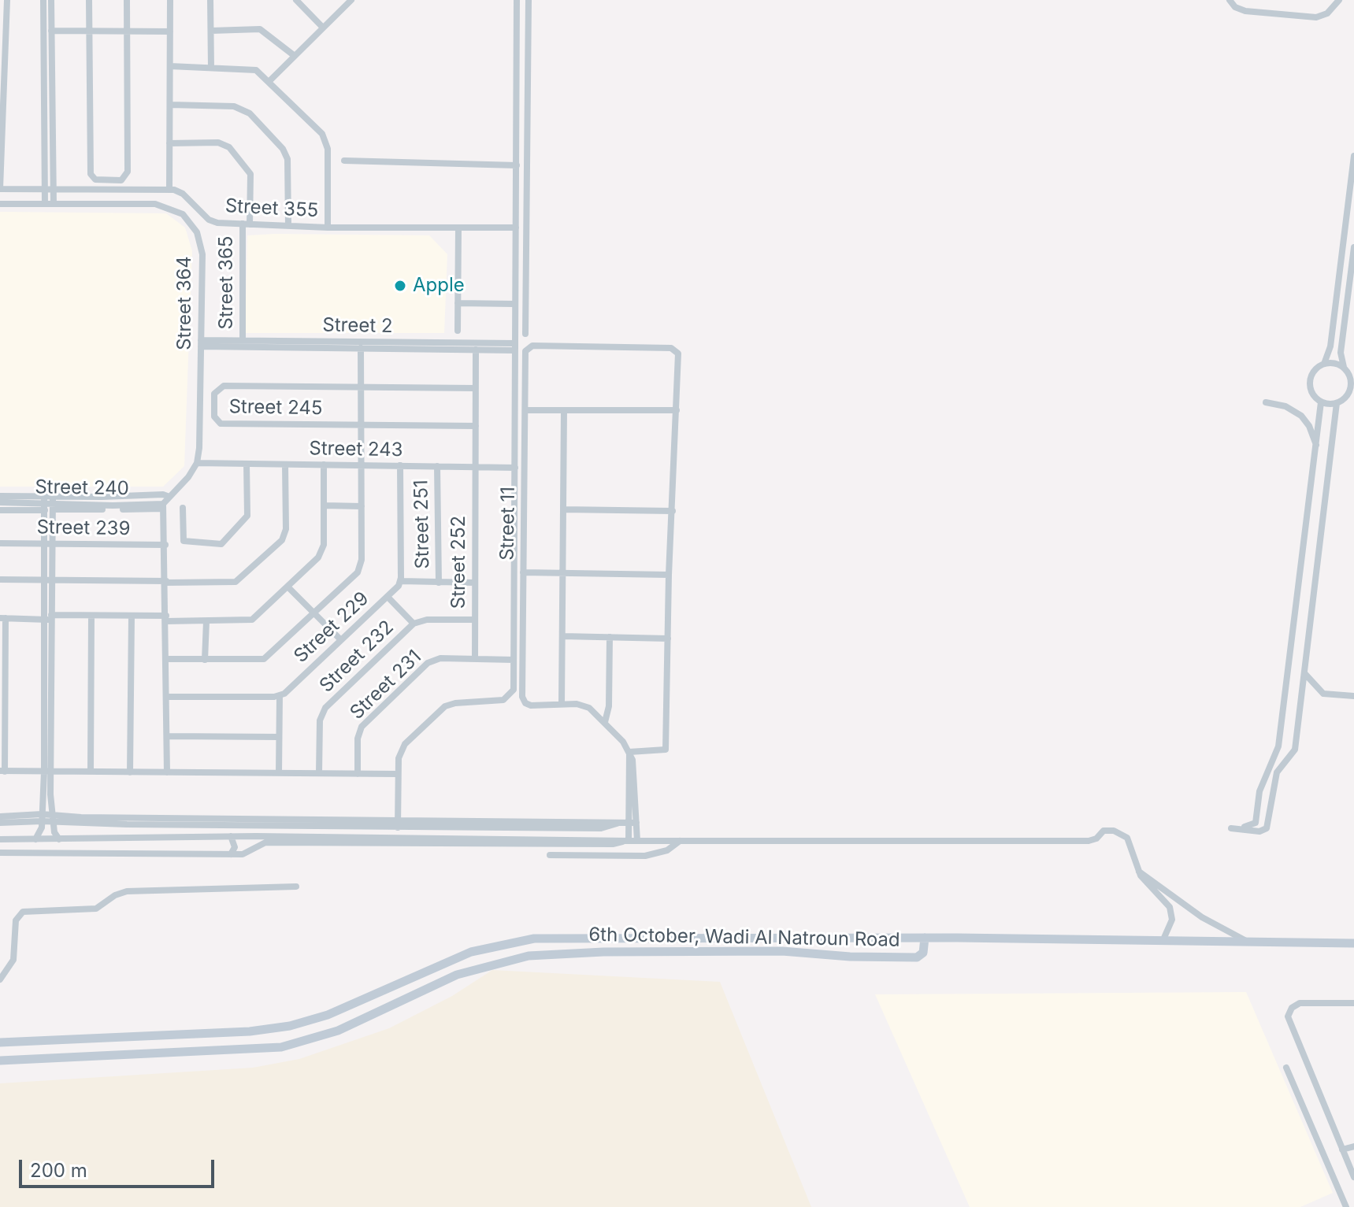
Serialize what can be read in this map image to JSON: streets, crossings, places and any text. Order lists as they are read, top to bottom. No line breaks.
{"streets":{"street":["Street 355","Street 365","Street 364","Street 2","Street 245","Street 243","Street 240","Street 11","Street 251","Street 239","Street 252","Street 229","Street 232","Street 231","6th October, Wadi Al Natroun Road"]},"crossings":[["Street 355","Street 365"],["Street 355","Street 11"],["Street 365","Street 2"],["Street 364","Street 2"],["Street 364","Street 243"],["Street 2","Street 11"],["Street 2","Street 252"],["Street 245","Street 252"],["Street 243","Street 11"],["Street 243","Street 251"],["Street 243","Street 252"],["Street 11","Street 231"],["Street 252","Street 232"],["Street 252","Street 231"]],"places":["Apple"],"scale_bar":"200 m"}
